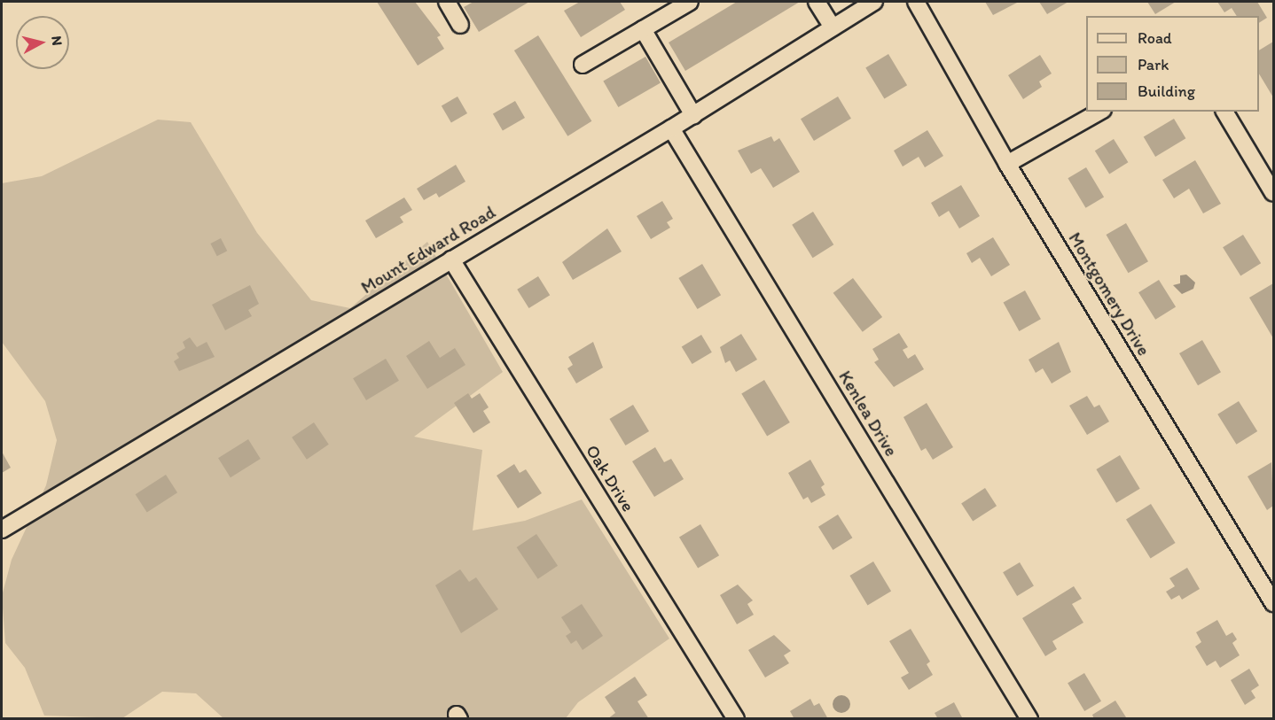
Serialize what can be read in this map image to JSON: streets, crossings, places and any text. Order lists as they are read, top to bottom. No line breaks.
{"streets":{"street":["Mount Edward Road","Montgomery Drive","Kenlea Drive","Oak Drive"]},"crossings":[["Mount Edward Road","Kenlea Drive"],["Mount Edward Road","Oak Drive"]],"legend":["Road","Park","Building"],"north":"right"}
